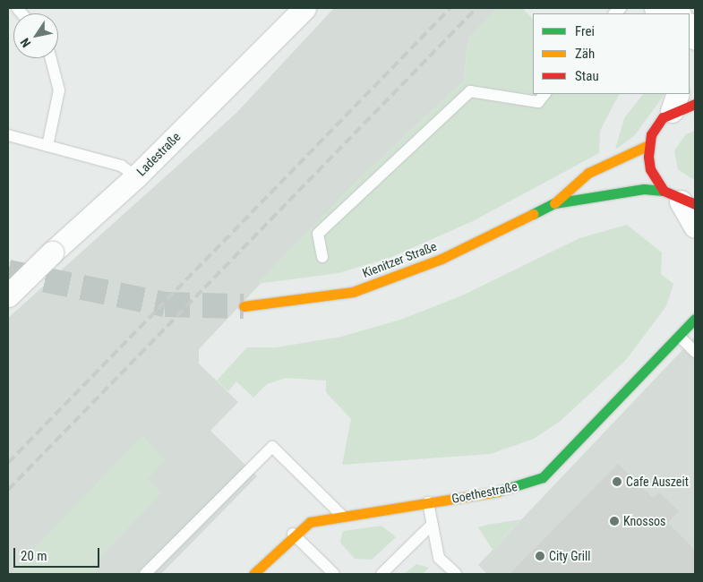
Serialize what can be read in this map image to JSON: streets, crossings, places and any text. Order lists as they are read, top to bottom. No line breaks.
{"streets":{"street":["Ladestraße","Kienitzer Straße","Goethestraße"]},"places":["Cafe Auszeit","Knossos","City Grill"],"legend":["Frei","Zäh","Stau"],"scale_bar":"20 m","north":"bottom left"}
